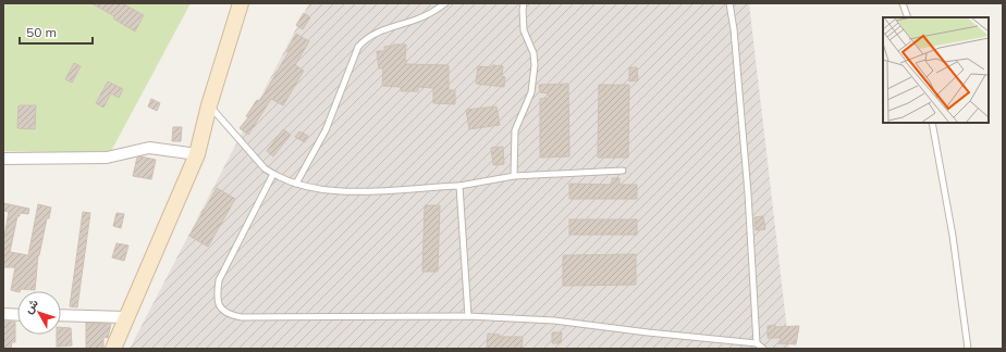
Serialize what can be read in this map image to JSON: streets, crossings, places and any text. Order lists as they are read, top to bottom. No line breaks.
{"scale_bar":"50 m","north":"top left"}
